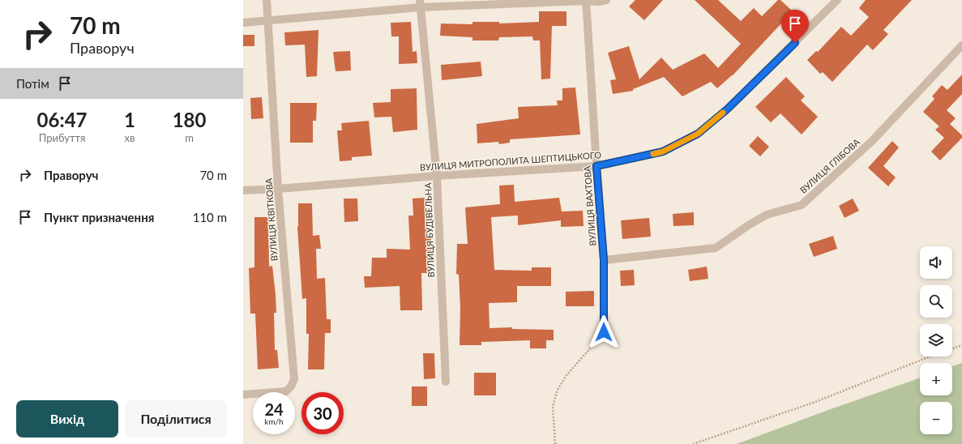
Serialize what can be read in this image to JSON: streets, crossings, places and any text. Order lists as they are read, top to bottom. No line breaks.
{"streets":{"street":["ВУЛИЦЯ МИТРОПОЛИТА ШЕПТИЦЬКОГО","ВУЛИЦЯ ГЛІБОВА","ВУЛИЦЯ ВАХТОВА","ВУЛИЦЯ КВІТКОВА","ВУЛИЦЯ БУДІВЕЛЬНА"]},"crossings":[["ВУЛИЦЯ МИТРОПОЛИТА ШЕПТИЦЬКОГО","ВУЛИЦЯ ВАХТОВА"],["ВУЛИЦЯ МИТРОПОЛИТА ШЕПТИЦЬКОГО","ВУЛИЦЯ КВІТКОВА"],["ВУЛИЦЯ МИТРОПОЛИТА ШЕПТИЦЬКОГО","ВУЛИЦЯ БУДІВЕЛЬНА"],["ВУЛИЦЯ ГЛІБОВА","ВУЛИЦЯ ВАХТОВА"]],"page":{"turn":["70 m","Праворуч"],"then":"Потім","eta":["06:47","Прибуття","1","хв","180","m"],"list":[{"name":"Праворуч","value":"70 m"},{"name":"Пункт призначення","value":"110 m"}],"map_buttons":["+","−"],"speed":"24 km/h","limit":"30","buttons":["Вихід","Поділитися"]}}
